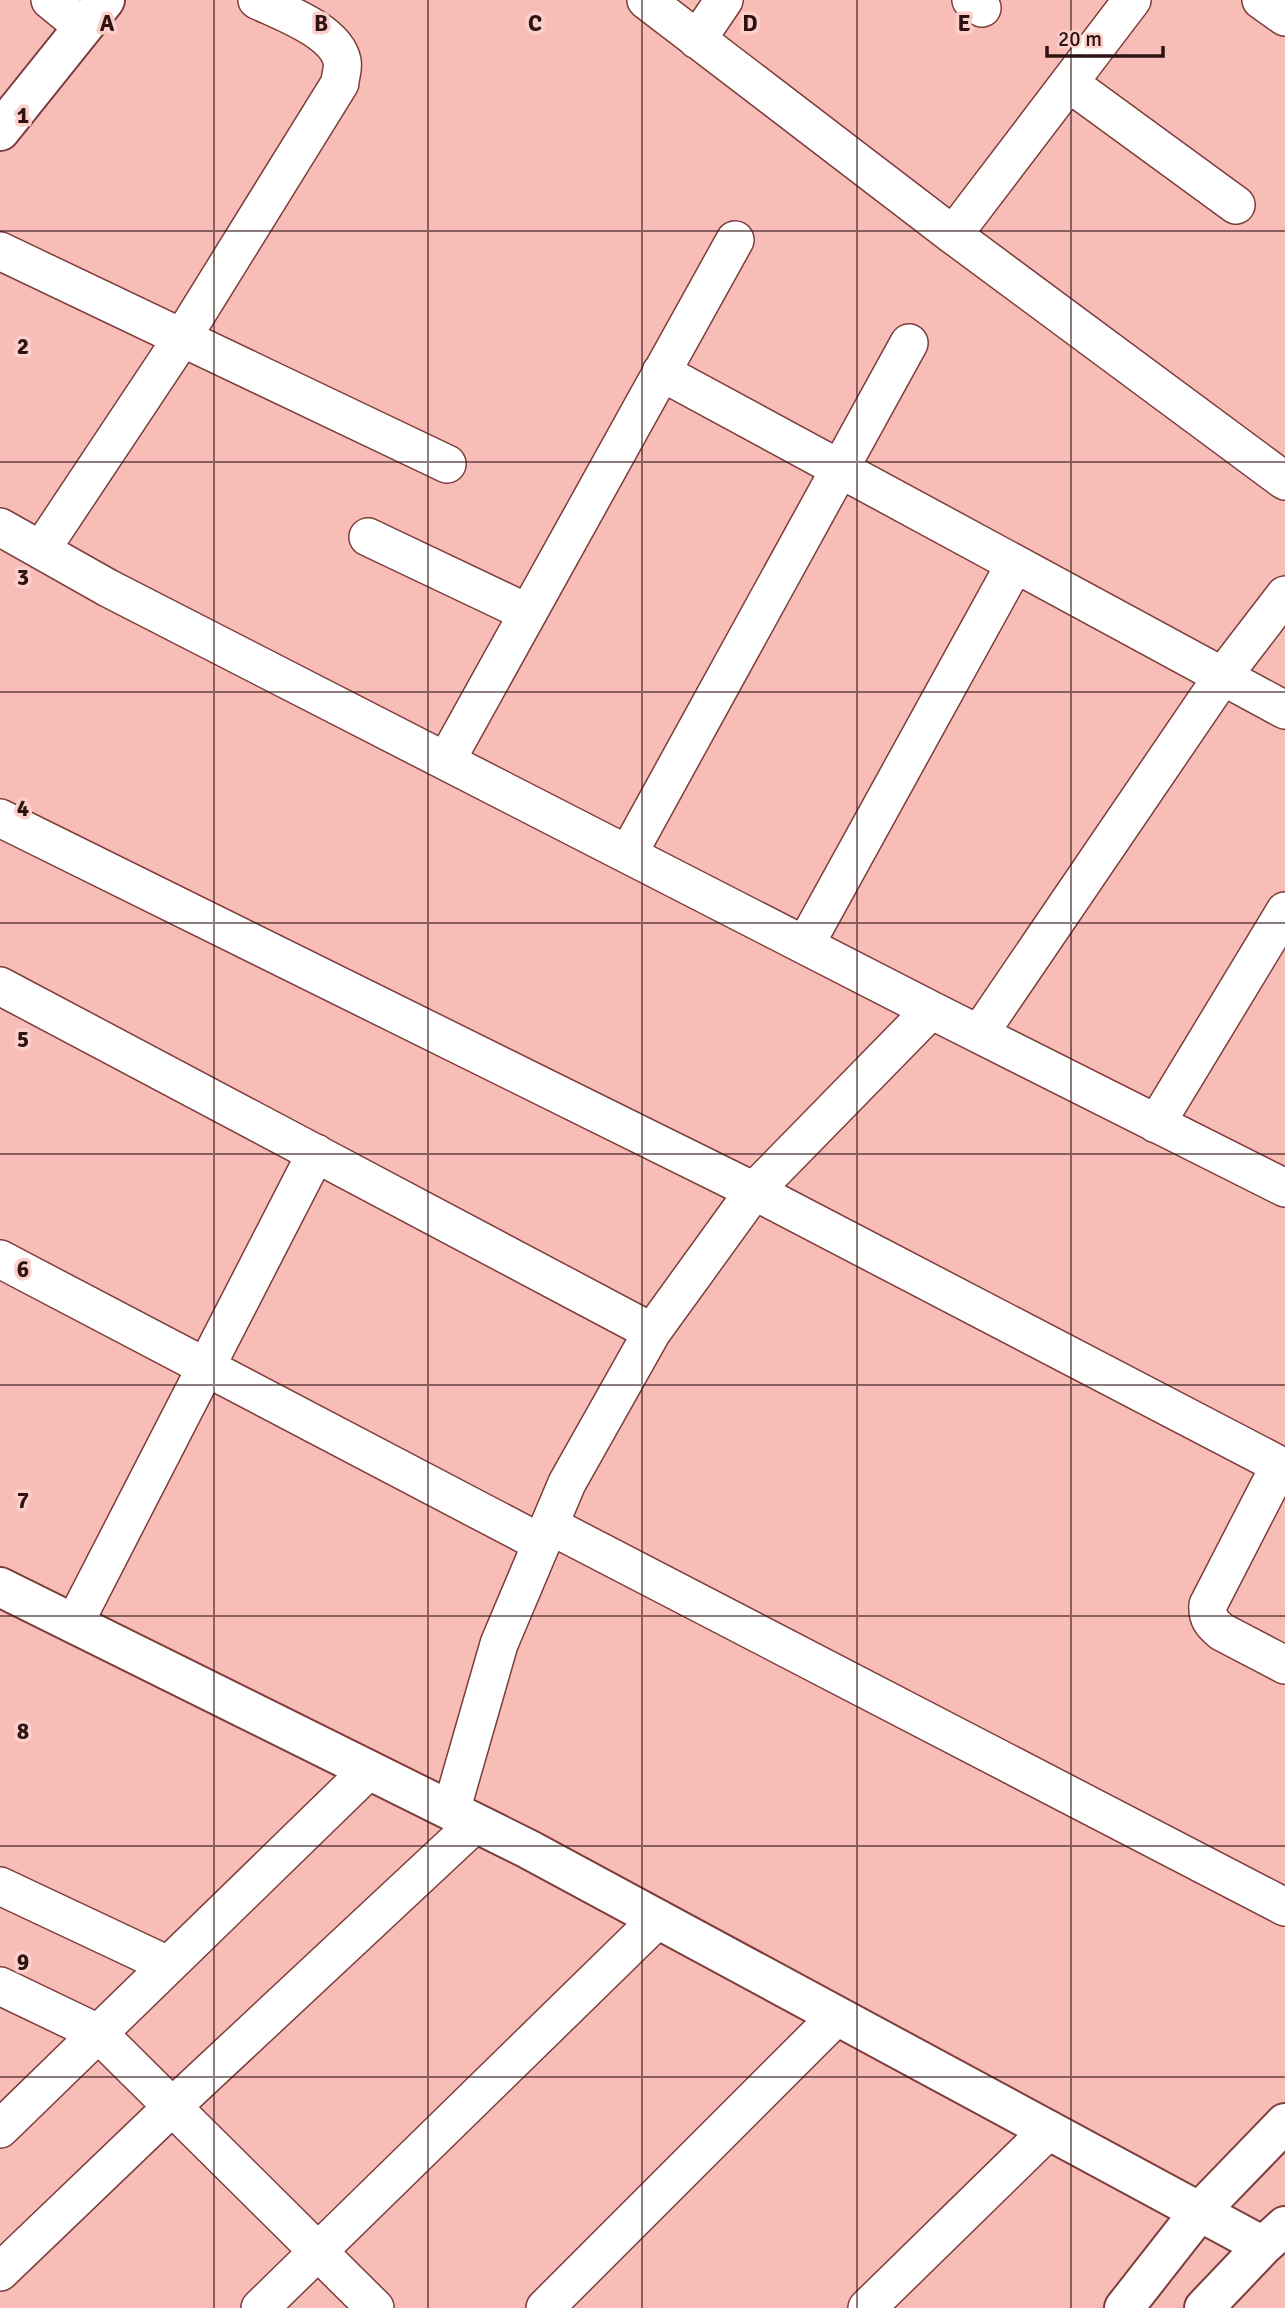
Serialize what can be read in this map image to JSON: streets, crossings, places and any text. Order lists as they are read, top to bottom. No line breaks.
{"scale_bar":"20 m","grid":{"columns":["A","B","C","D","E"],"rows":["1","2","3","4","5","6","7","8","9"]}}
